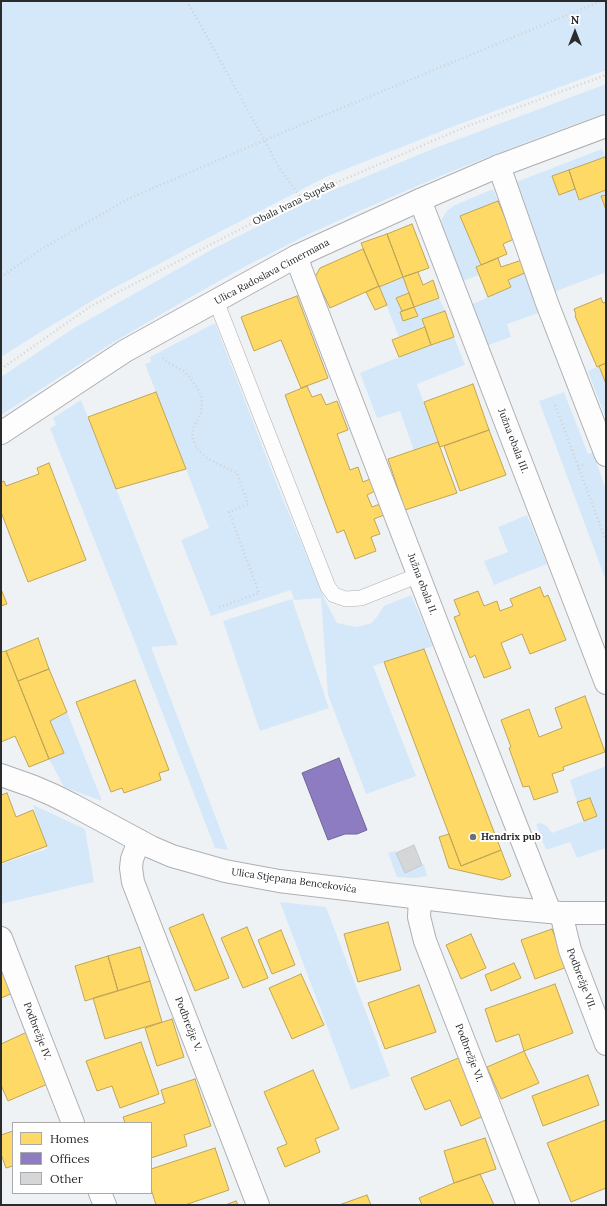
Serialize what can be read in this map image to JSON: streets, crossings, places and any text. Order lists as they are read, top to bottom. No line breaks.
{"streets":{"street":["Ulica Radoslava Cimermana","Južna obala III.","Južna obala II.","Ulica Stjepana Bencekovića","Podbrežje VII.","Podbrežje V.","Podbrežje IV.","Podbrežje VI."],"path":["Obala Ivana Supeka"]},"crossings":[["Ulica Radoslava Cimermana","Južna obala III."],["Ulica Radoslava Cimermana","Južna obala II."],["Južna obala II.","Ulica Stjepana Bencekovića"],["Južna obala II.","Podbrežje VII."],["Ulica Stjepana Bencekovića","Podbrežje VII."],["Ulica Stjepana Bencekovića","Podbrežje V."],["Ulica Stjepana Bencekovića","Podbrežje VI."]],"places":["Hendrix pub"],"legend":["Homes","Offices","Other"],"north":"top"}
